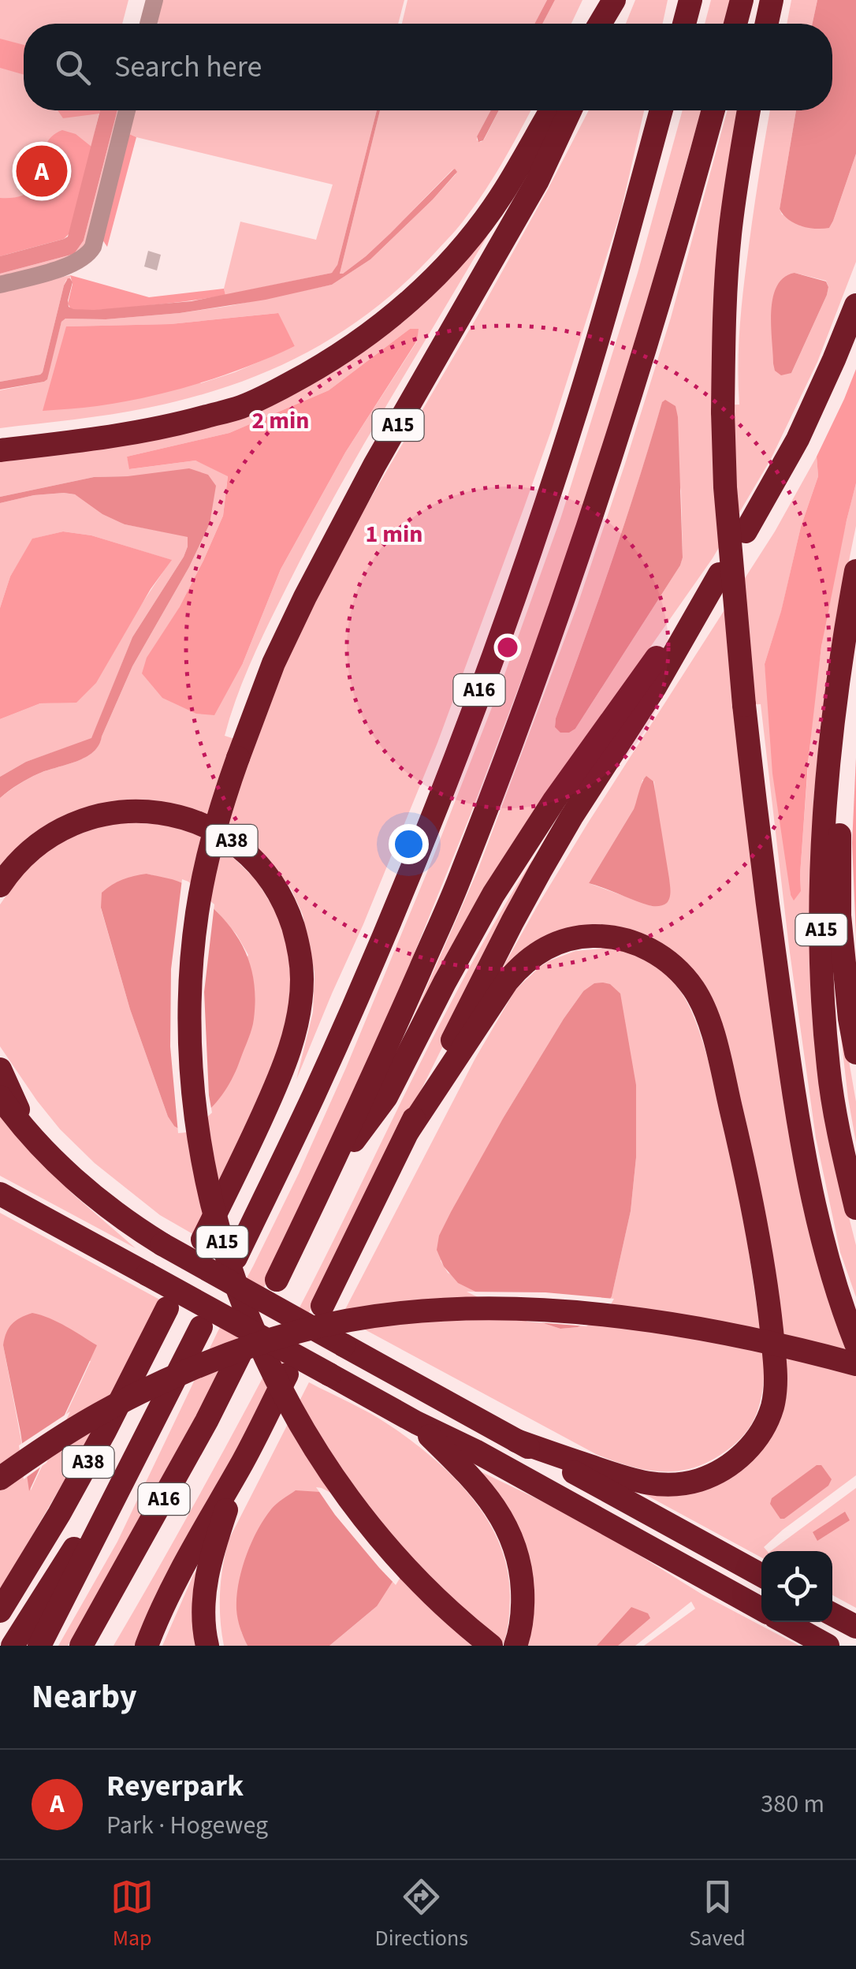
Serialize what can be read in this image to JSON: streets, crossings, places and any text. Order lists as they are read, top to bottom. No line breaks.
{"streets":{"highway":["A15","A16","A38"]},"crossings":[["A15","A16"]],"page":{"search":"Search here","pins":"A","heading":"Nearby","list":[{"mark":"A","name":"Reyerpark","note":"Park · Hogeweg","value":"380 m"}],"nav":["Map","Directions","Saved"]},"rings":["2 min","1 min"]}
